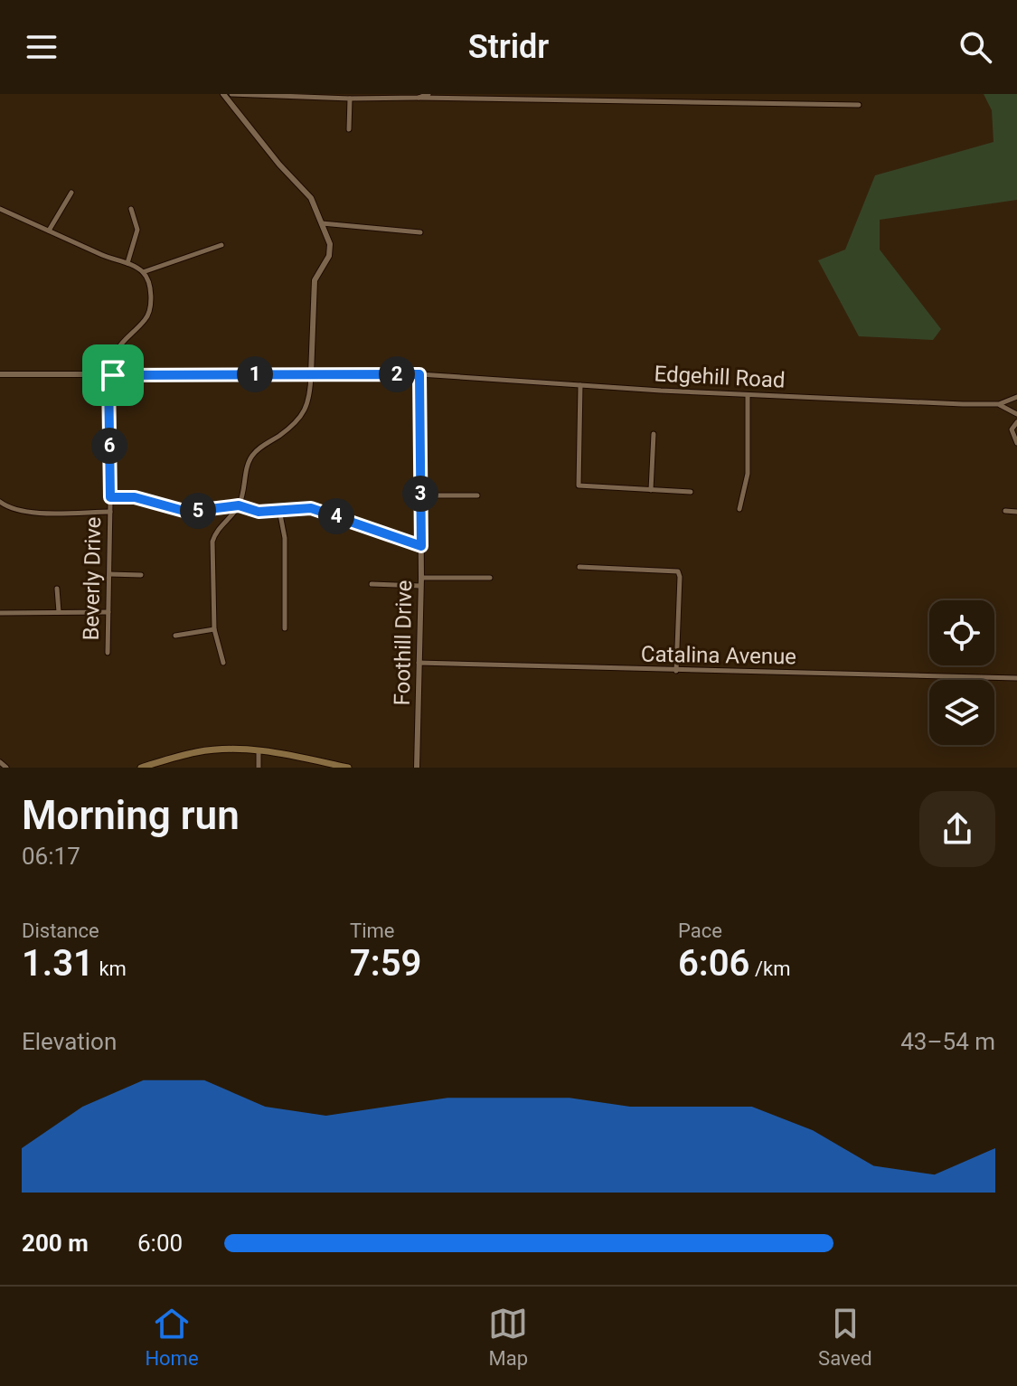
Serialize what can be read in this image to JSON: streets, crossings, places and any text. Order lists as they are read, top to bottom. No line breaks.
{"streets":{"street":["Edgehill Road","Beverly Drive","Foothill Drive","Catalina Avenue"]},"crossings":[["Edgehill Road","Foothill Drive"],["Foothill Drive","Catalina Avenue"]],"page":{"header":"Stridr","pins":["1","2","6","3","5","4"],"heading":["Morning run","06:17"],"stats":[["Distance","1.31 km"],["Time","7:59"],["Pace","6:06 /km"]],"chart":["Elevation","43–54 m"],"list":[{"name":"200 m","note":"6:00"}],"tabs":["Home","Map","Saved"]}}
